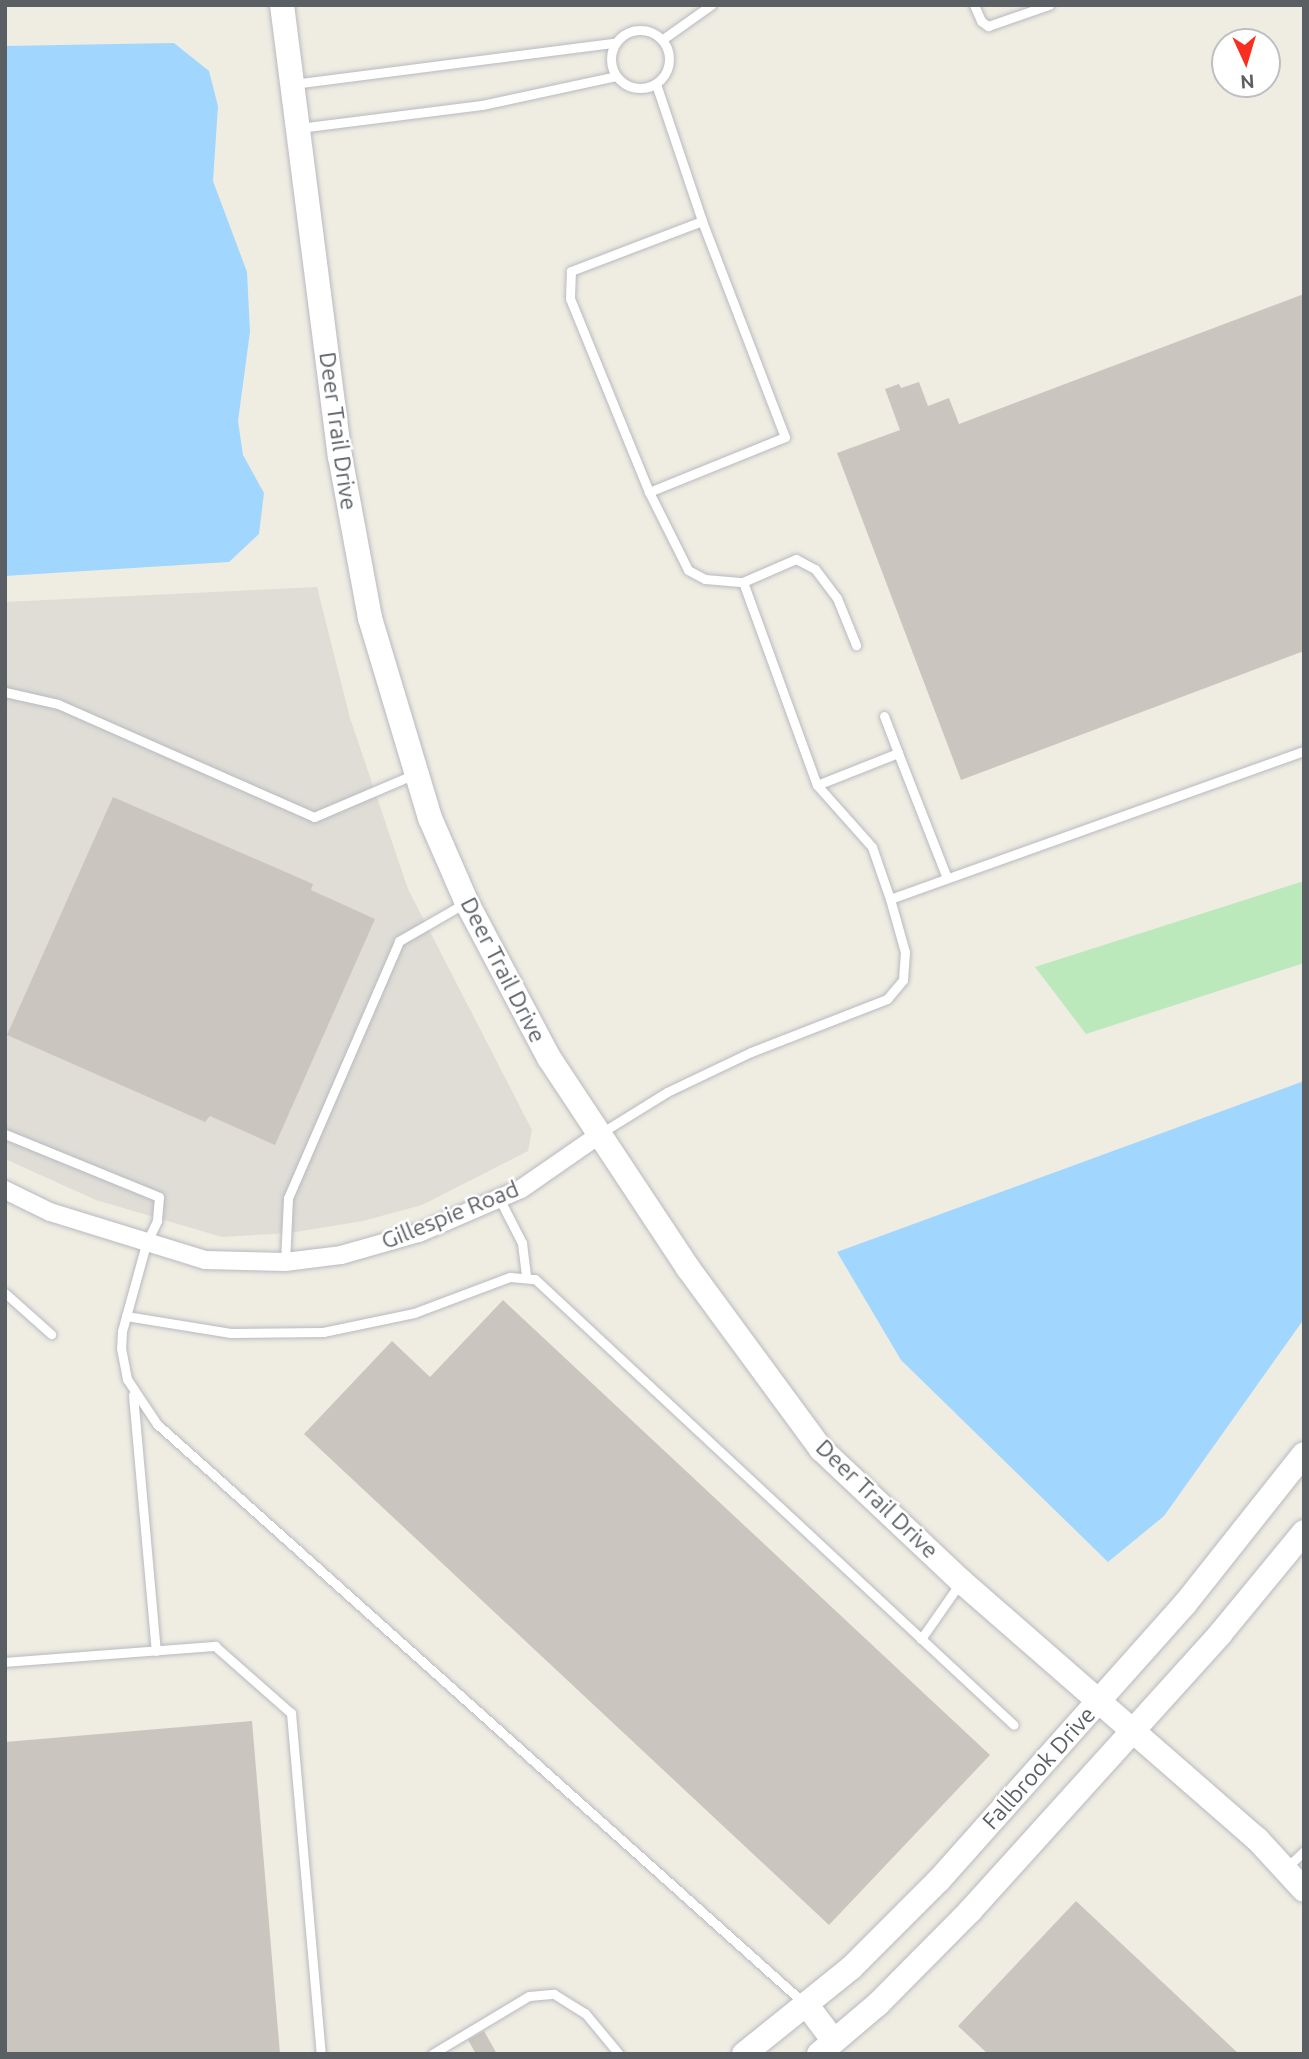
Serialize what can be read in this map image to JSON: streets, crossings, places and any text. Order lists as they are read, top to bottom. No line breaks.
{"streets":{"street":["Deer Trail Drive","Gillespie Road","Fallbrook Drive"]},"crossings":[["Deer Trail Drive","Gillespie Road"],["Deer Trail Drive","Fallbrook Drive"]],"north":"bottom"}
